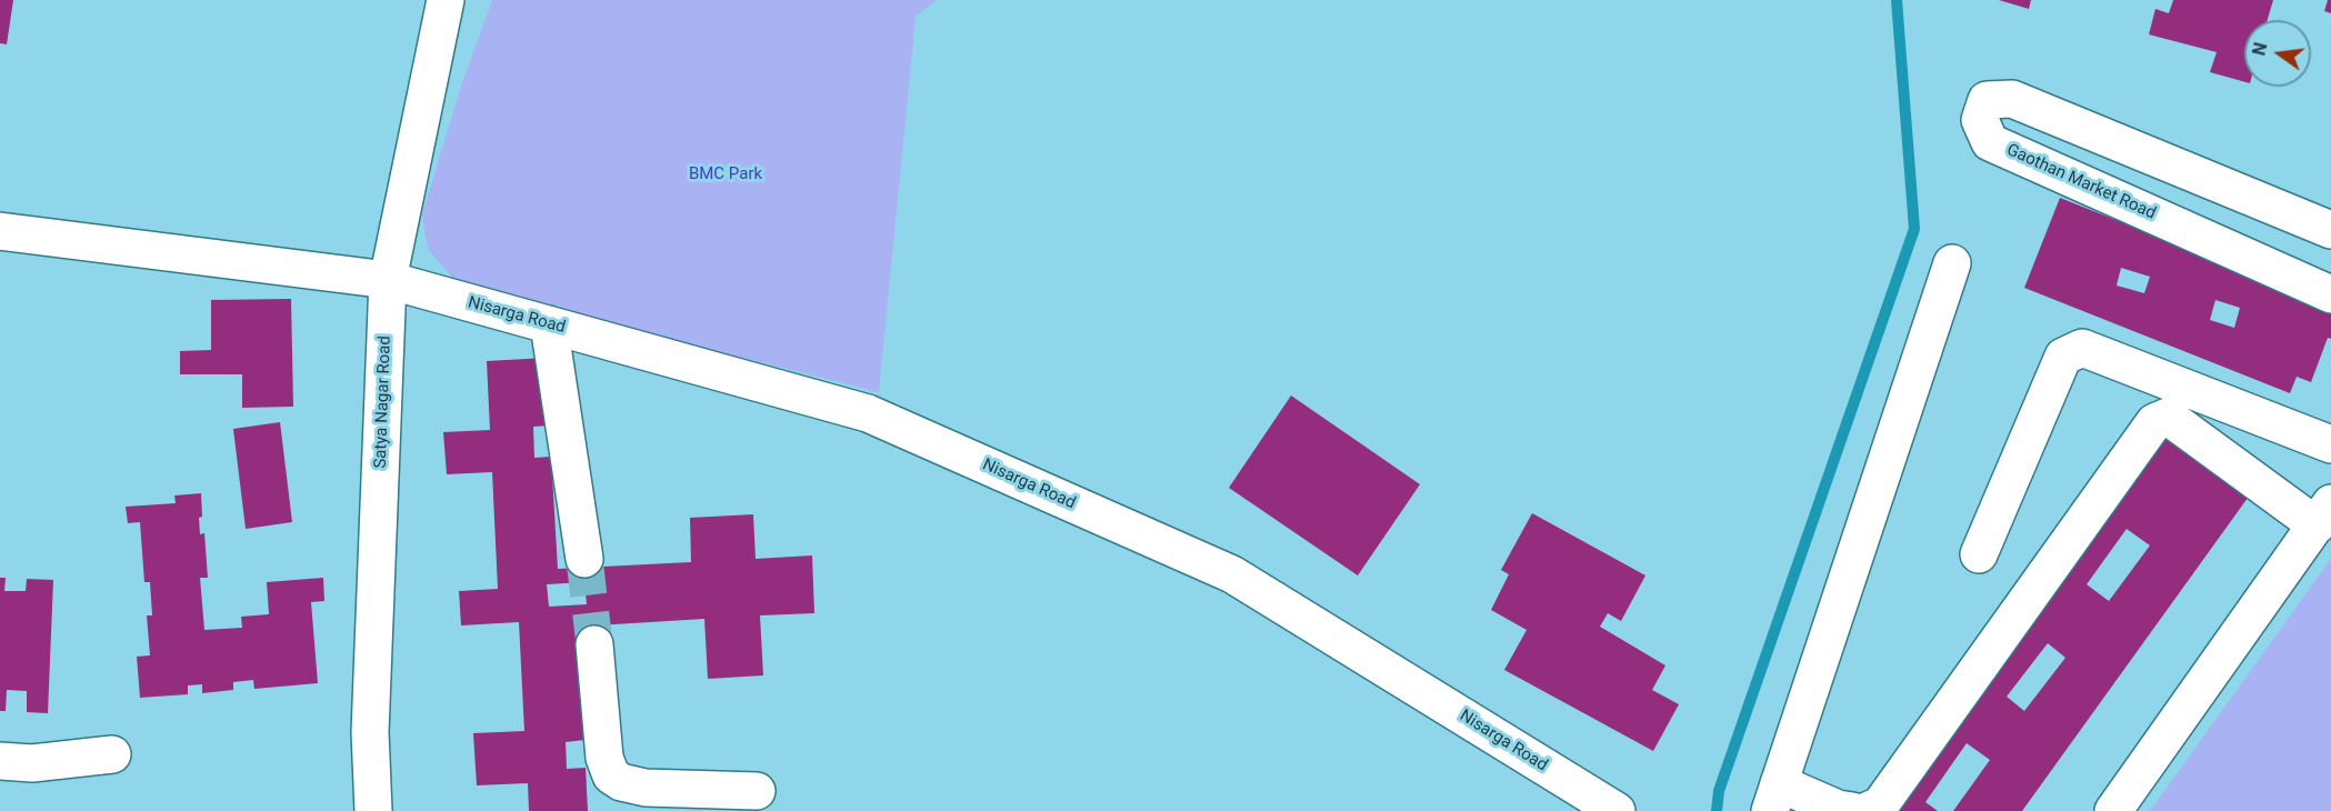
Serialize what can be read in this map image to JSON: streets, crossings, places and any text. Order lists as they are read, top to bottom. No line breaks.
{"streets":{"street":["Gaothan Market Road","Nisarga Road","Satya Nagar Road"]},"crossings":[["Nisarga Road","Satya Nagar Road"]],"parks":["BMC Park"],"north":"left"}
